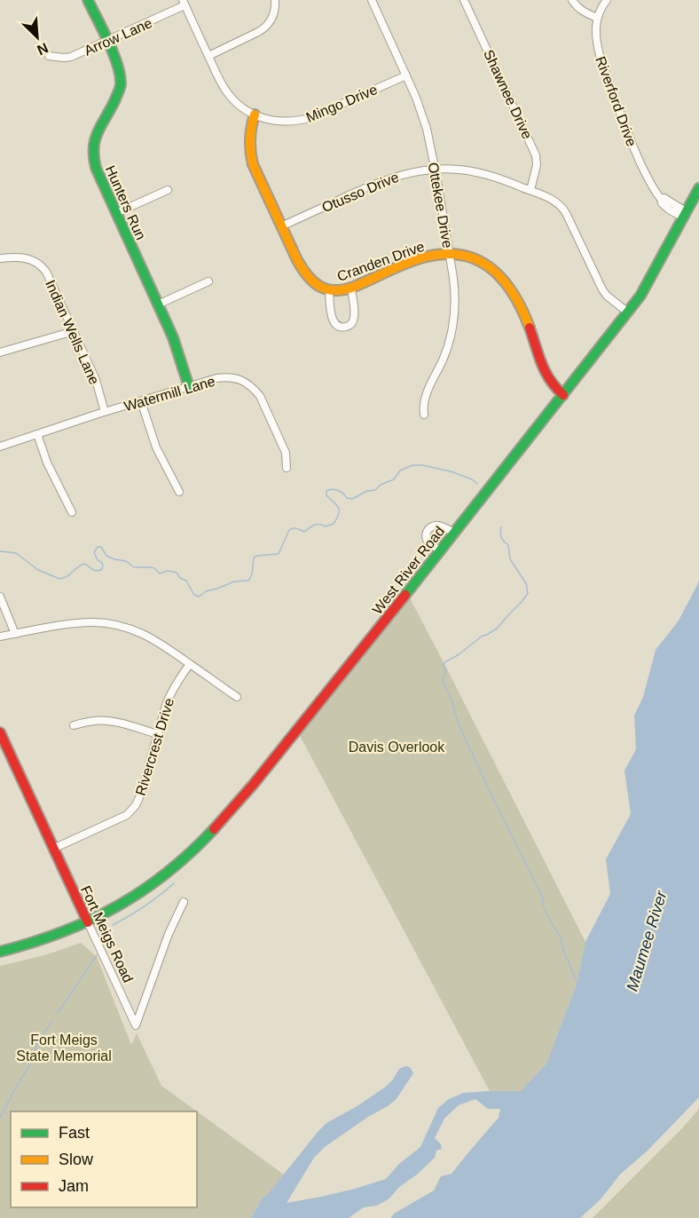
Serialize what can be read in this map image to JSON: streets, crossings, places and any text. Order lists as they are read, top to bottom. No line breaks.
{"streets":{"street":["Arrow Lane","Shawnee Drive","Riverford Drive","Mingo Drive","Otusso Drive","Hunters Run","Ottekee Drive","Cranden Drive","Indian Wells Lane","Watermill Lane","West River Road","Rivercrest Drive","Fort Meigs Road"]},"crossings":[["Arrow Lane","Mingo Drive"],["Arrow Lane","Hunters Run"],["Shawnee Drive","Otusso Drive"],["Riverford Drive","West River Road"],["Mingo Drive","Ottekee Drive"],["Mingo Drive","Cranden Drive"],["Otusso Drive","Ottekee Drive"],["Otusso Drive","Cranden Drive"],["Otusso Drive","West River Road"],["Hunters Run","Watermill Lane"],["Ottekee Drive","Cranden Drive"],["Cranden Drive","West River Road"],["Indian Wells Lane","Watermill Lane"],["West River Road","Fort Meigs Road"],["Rivercrest Drive","Fort Meigs Road"]],"water":["Maumee River"],"parks":["Davis Overlook","Fort Meigs State Memorial"],"legend":["Fast","Slow","Jam"],"north":"bottom right"}
